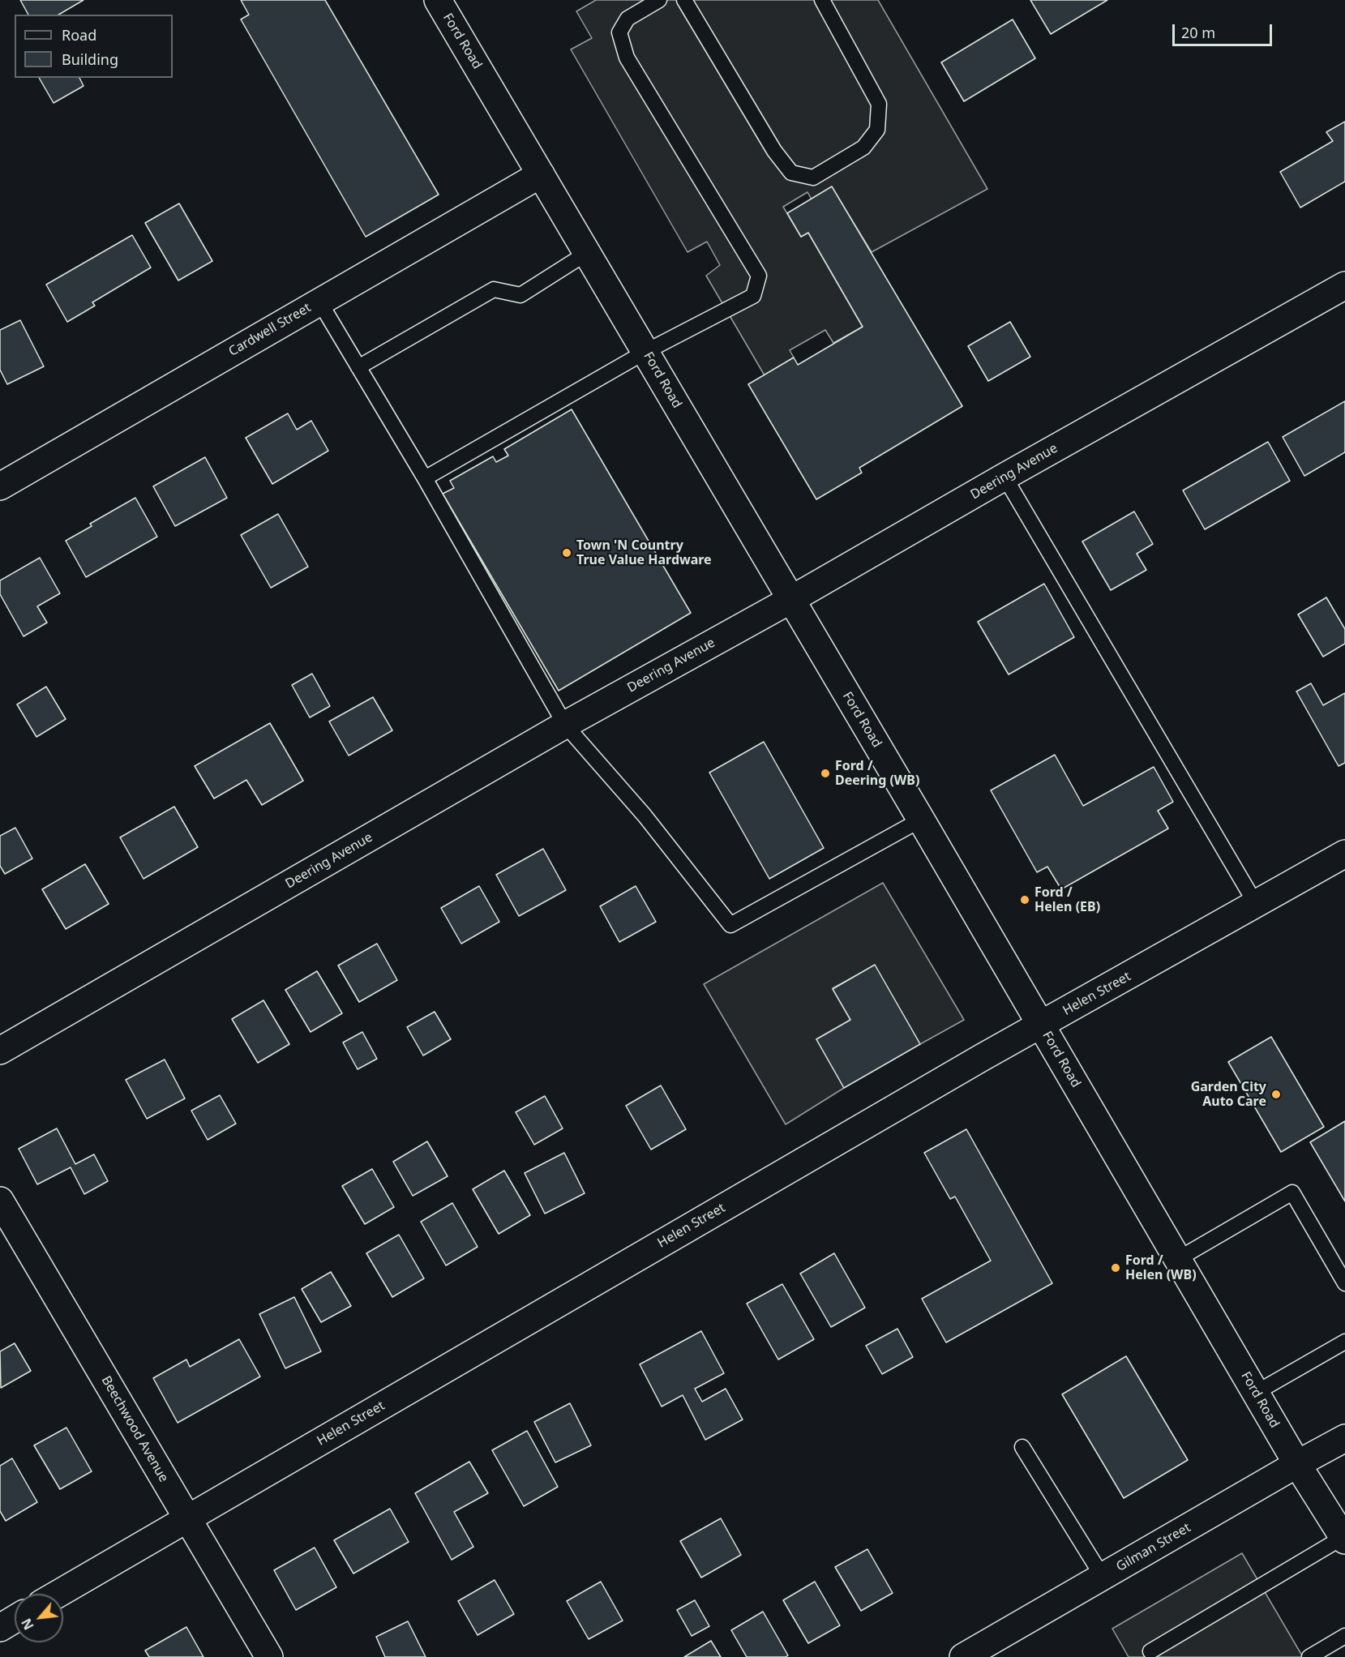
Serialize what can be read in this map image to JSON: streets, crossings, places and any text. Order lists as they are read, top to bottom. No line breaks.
{"streets":{"street":["Ford Road","Cardwell Street","Deering Avenue","Helen Street","Beechwood Avenue","Gilman Street"]},"crossings":[["Ford Road","Cardwell Street"],["Ford Road","Deering Avenue"],["Ford Road","Helen Street"],["Ford Road","Gilman Street"],["Helen Street","Beechwood Avenue"]],"places":["Town 'N Country True Value Hardware","Ford / Deering (WB)","Ford / Helen (EB)","Garden City Auto Care","Ford / Helen (WB)"],"legend":["Road","Building"],"scale_bar":"20 m","north":"bottom left"}
